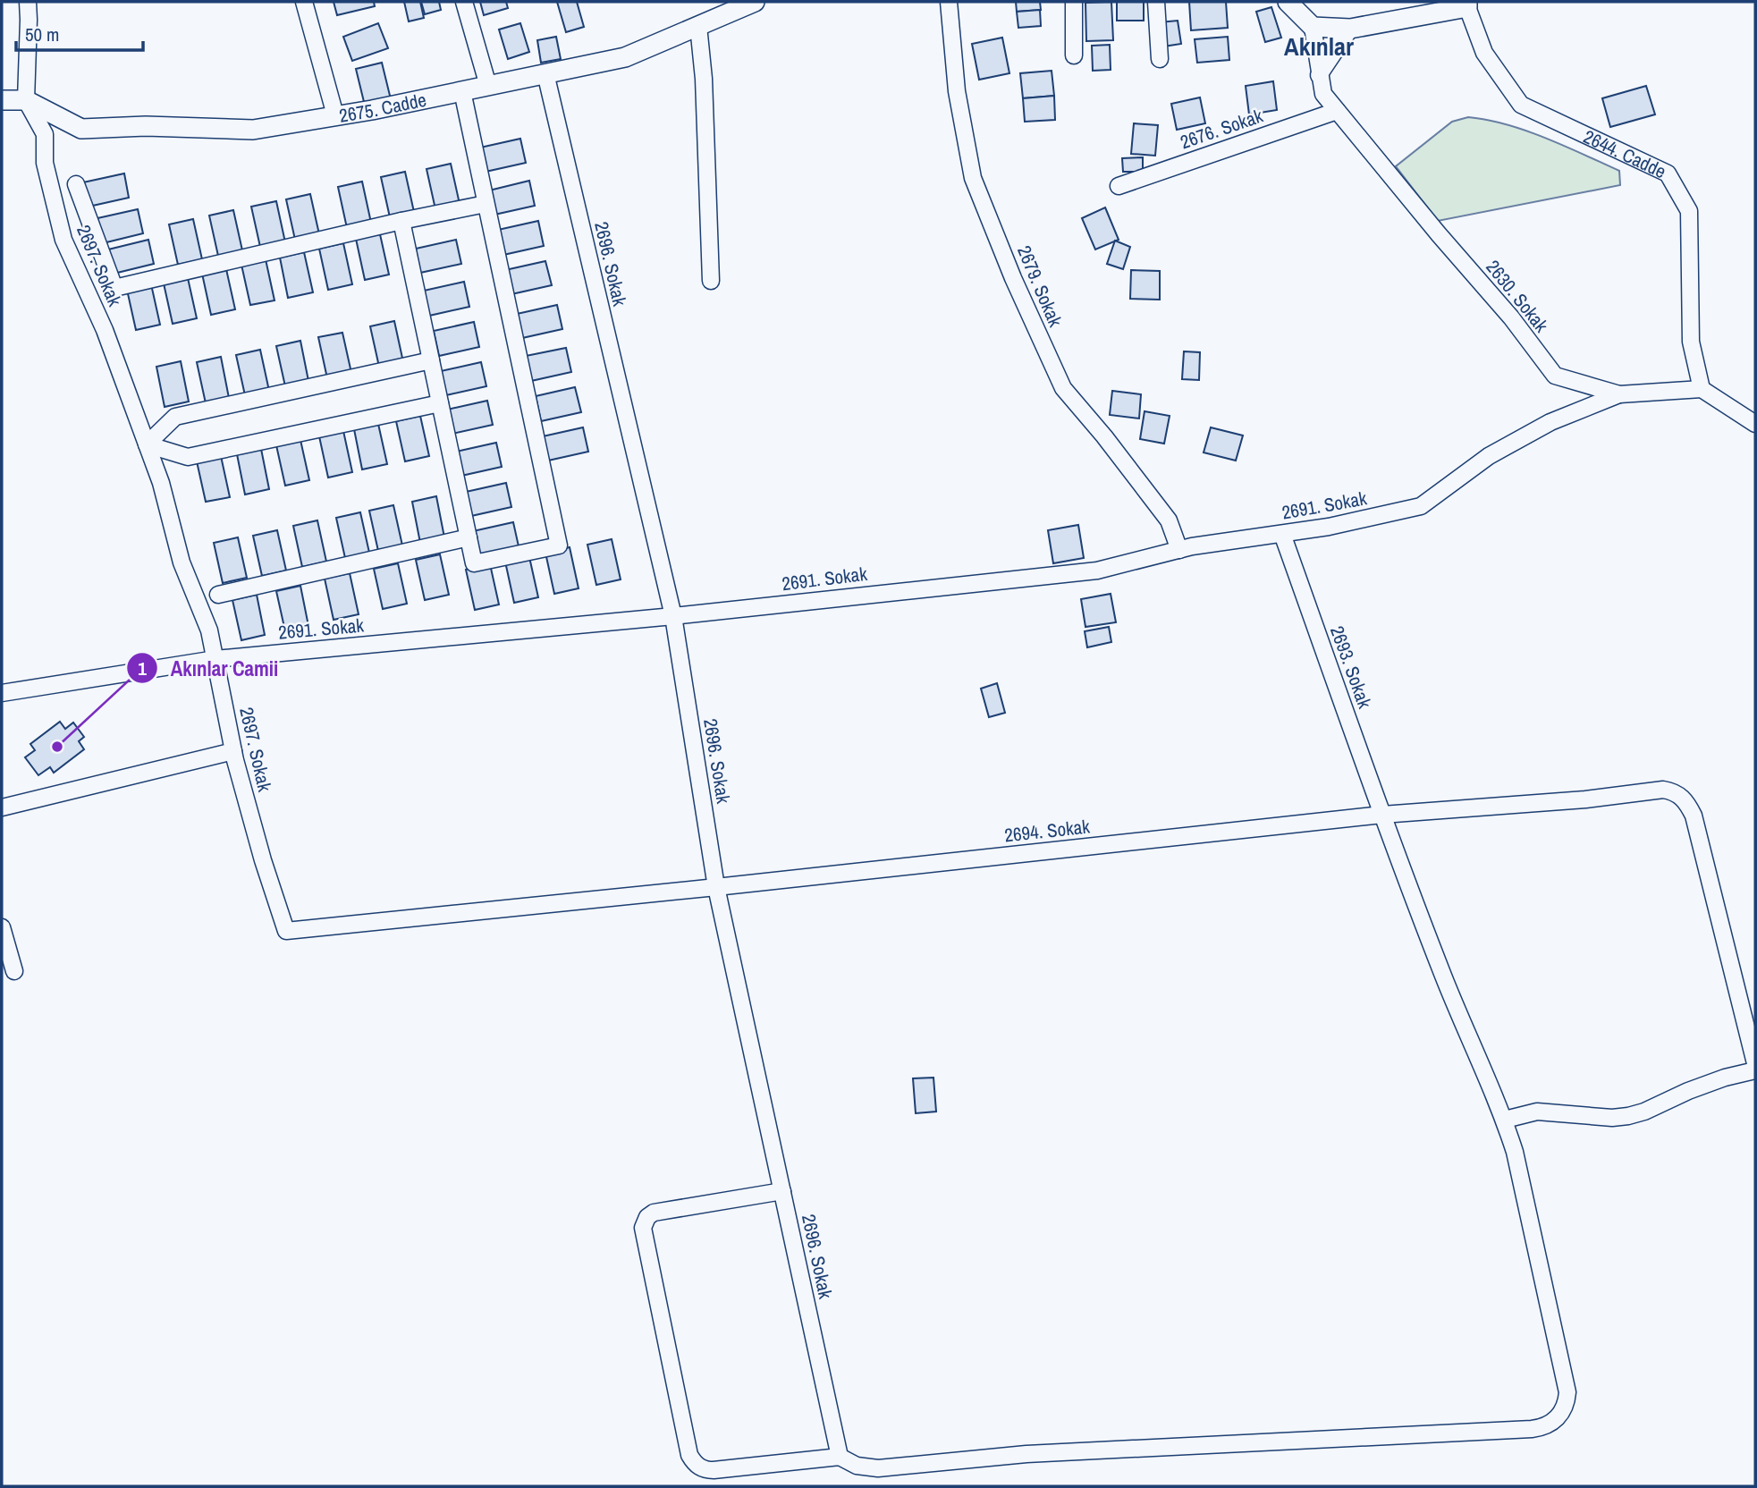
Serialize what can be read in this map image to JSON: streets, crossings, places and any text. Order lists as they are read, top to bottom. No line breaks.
{"streets":{"street":["2675. Cadde","2676. Sokak","2644. Cadde","2696. Sokak","2697. Sokak","2679. Sokak","2630. Sokak","2691. Sokak","2693. Sokak","2694. Sokak"]},"crossings":[["2675. Cadde","2696. Sokak"],["2675. Cadde","2697. Sokak"],["2676. Sokak","2630. Sokak"],["2644. Cadde","2630. Sokak"],["2696. Sokak","2697. Sokak"],["2696. Sokak","2691. Sokak"],["2696. Sokak","2693. Sokak"],["2696. Sokak","2694. Sokak"],["2697. Sokak","2691. Sokak"],["2697. Sokak","2694. Sokak"],["2679. Sokak","2691. Sokak"],["2630. Sokak","2691. Sokak"],["2691. Sokak","2693. Sokak"],["2693. Sokak","2694. Sokak"]],"districts":["Akınlar"],"places":["Akınlar Camii"],"scale_bar":"50 m"}
